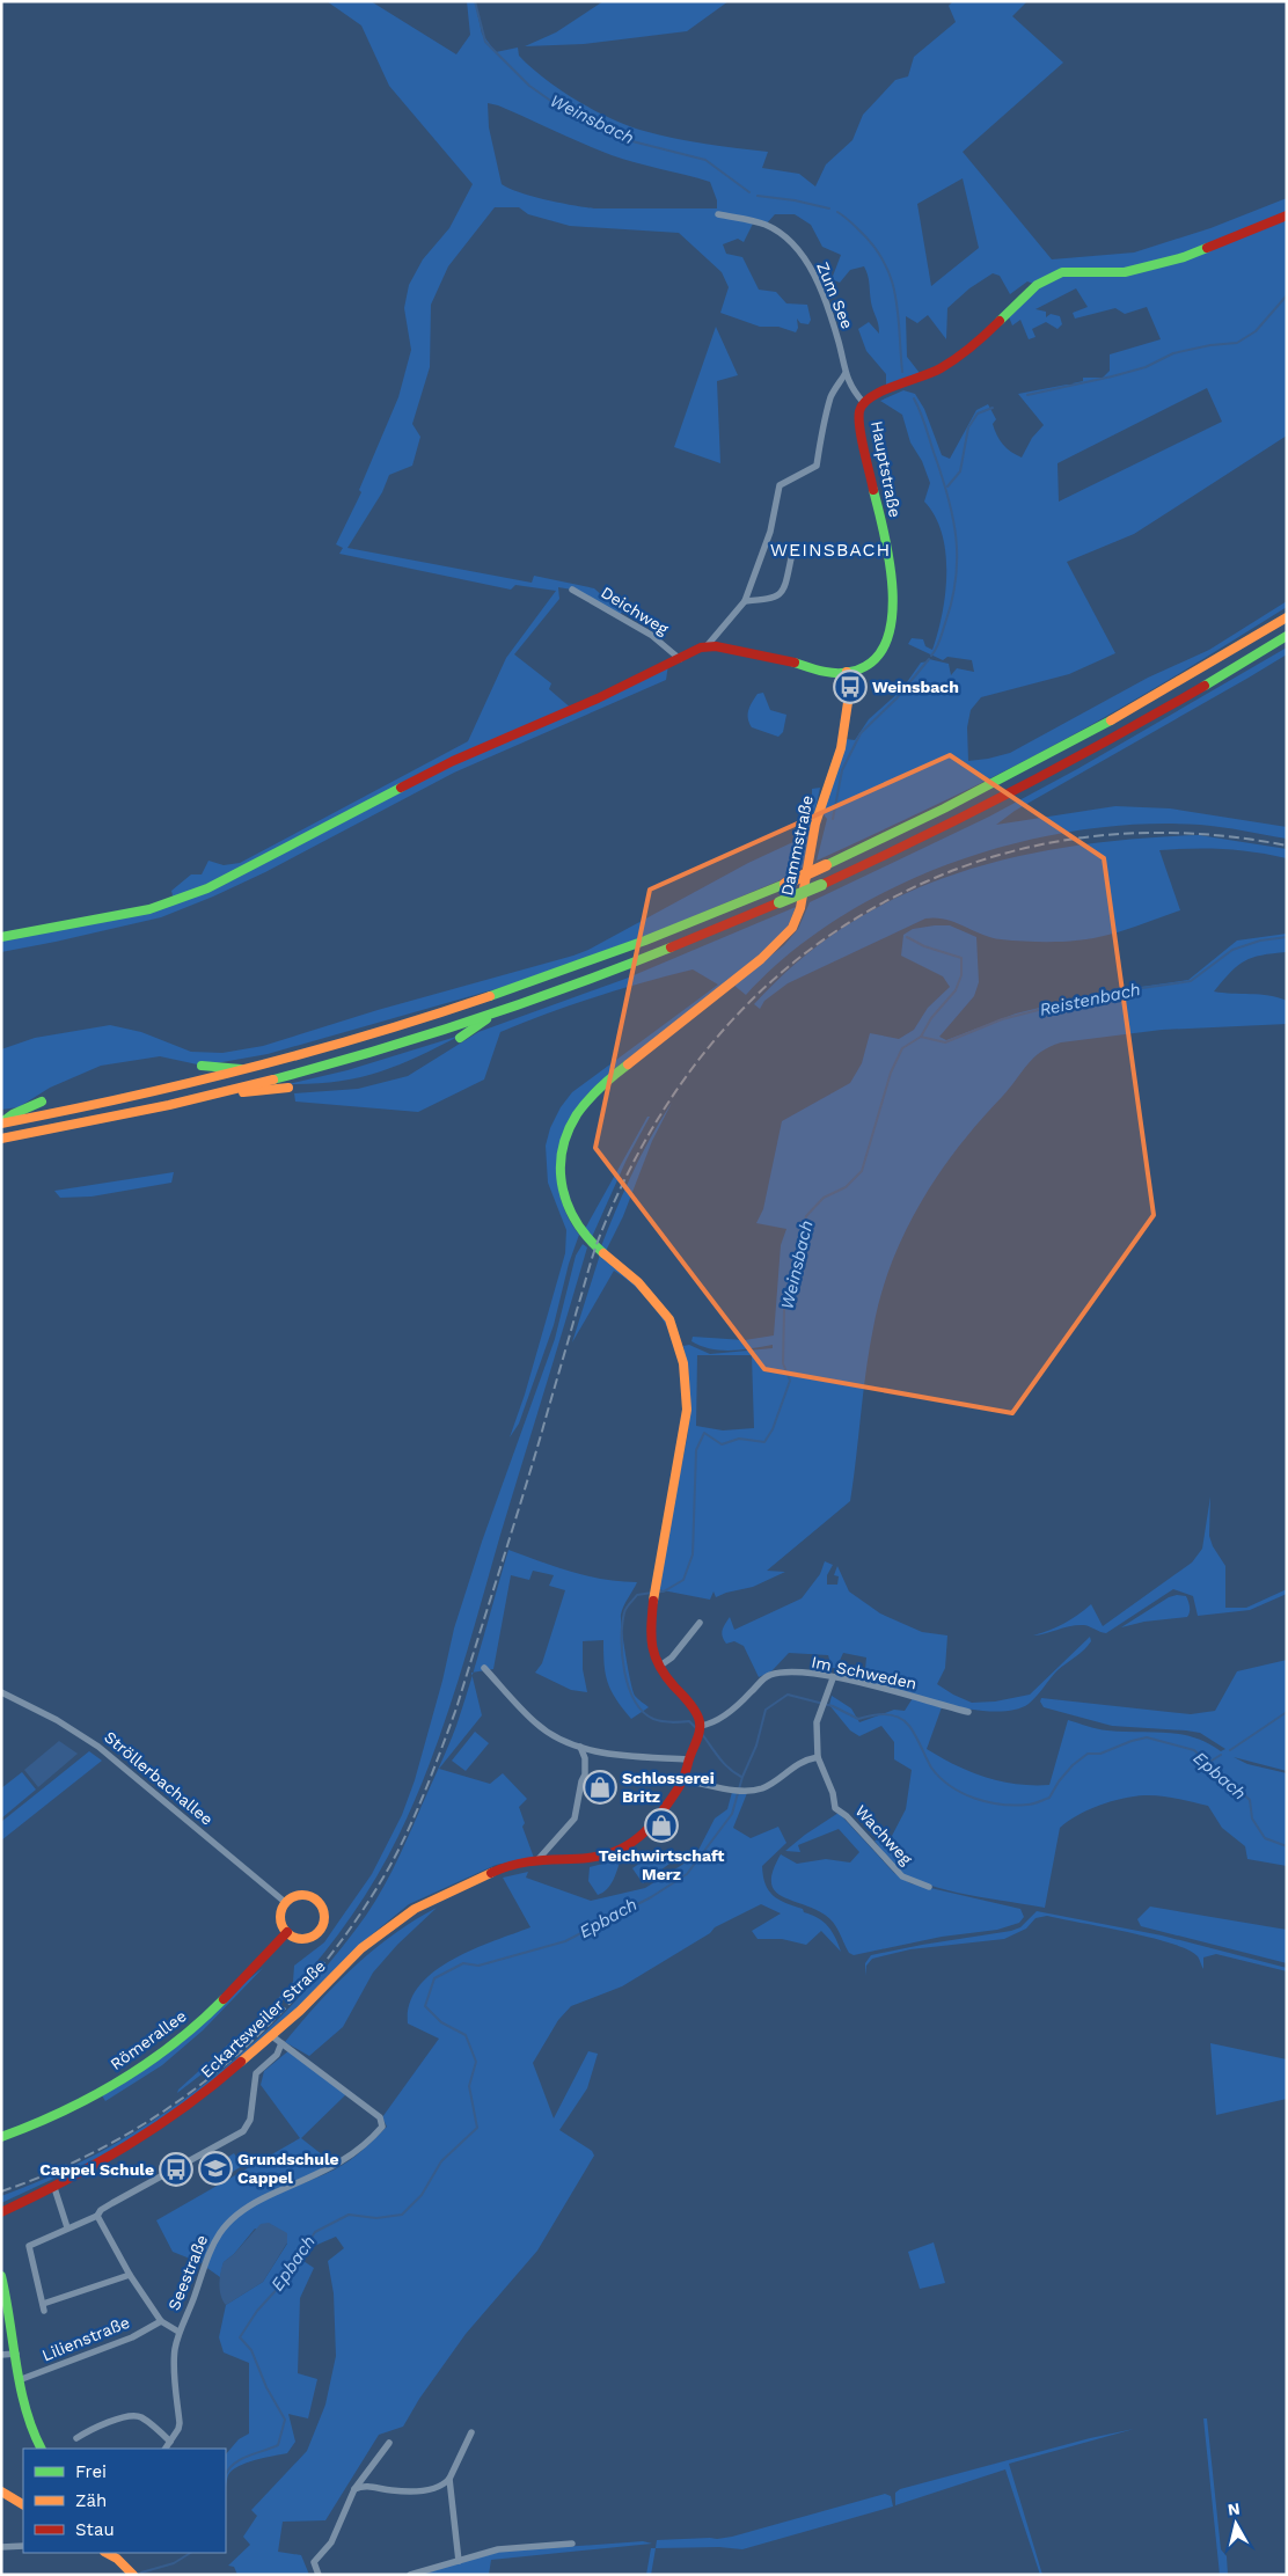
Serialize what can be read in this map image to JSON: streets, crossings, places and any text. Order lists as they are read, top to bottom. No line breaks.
{"streets":{"main road":["Hauptstraße","Dammstraße","Eckartsweiler Straße","Römerallee"],"street":["Zum See","Deichweg","Im Schweden","Ströllerbachallee","Wachweg","Seestraße","Lilienstraße"]},"crossings":[["Zum See","Hauptstraße"],["Hauptstraße","Dammstraße"],["Dammstraße","Im Schweden"],["Im Schweden","Wachweg"],["Ströllerbachallee","Römerallee"],["Eckartsweiler Straße","Seestraße"]],"districts":["WEINSBACH"],"water":["Weinsbach","Reistenbach","Epbach"],"places":{"bus stop":["Weinsbach","Cappel Schule"],"shop":["Schlosserei Britz","Teichwirtschaft Merz"],"school or university":["Grundschule Cappel"]},"legend":["Frei","Zäh","Stau"],"north":"top"}
